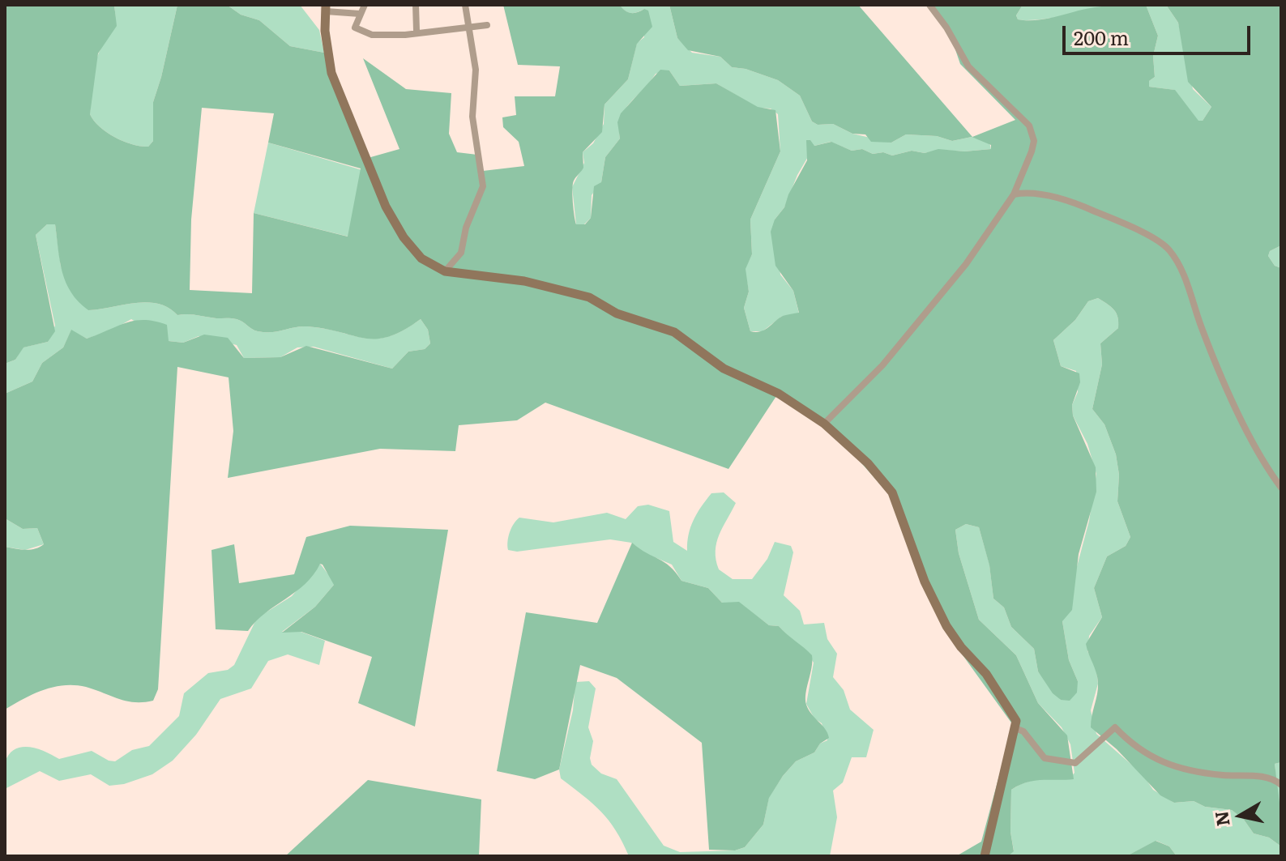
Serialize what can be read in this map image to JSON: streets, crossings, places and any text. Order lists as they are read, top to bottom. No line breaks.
{"scale_bar":"200 m","north":"left"}
